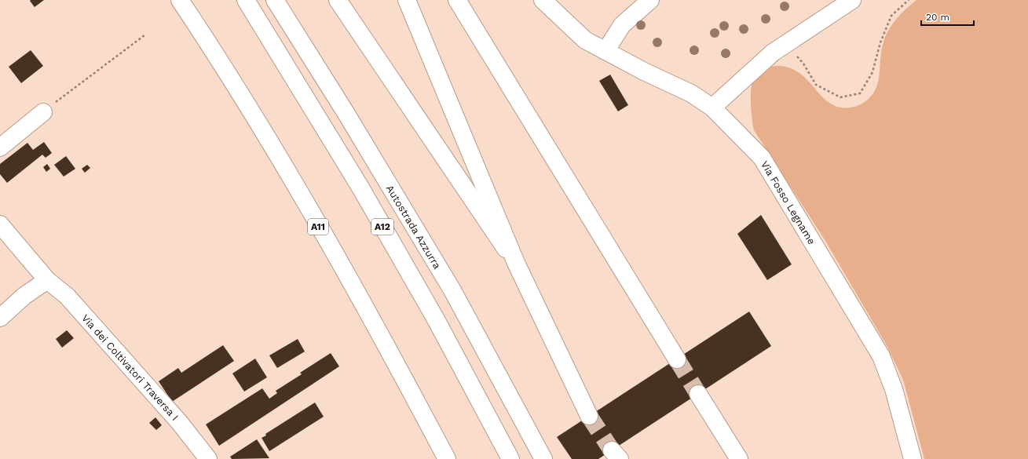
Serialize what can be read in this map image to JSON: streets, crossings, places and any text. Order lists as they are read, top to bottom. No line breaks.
{"streets":{"main road":["Via Fosso Legname","A11","A12","Autostrada Azzurra","Via dei Coltivatori Traversa I"]},"scale_bar":"20 m"}
